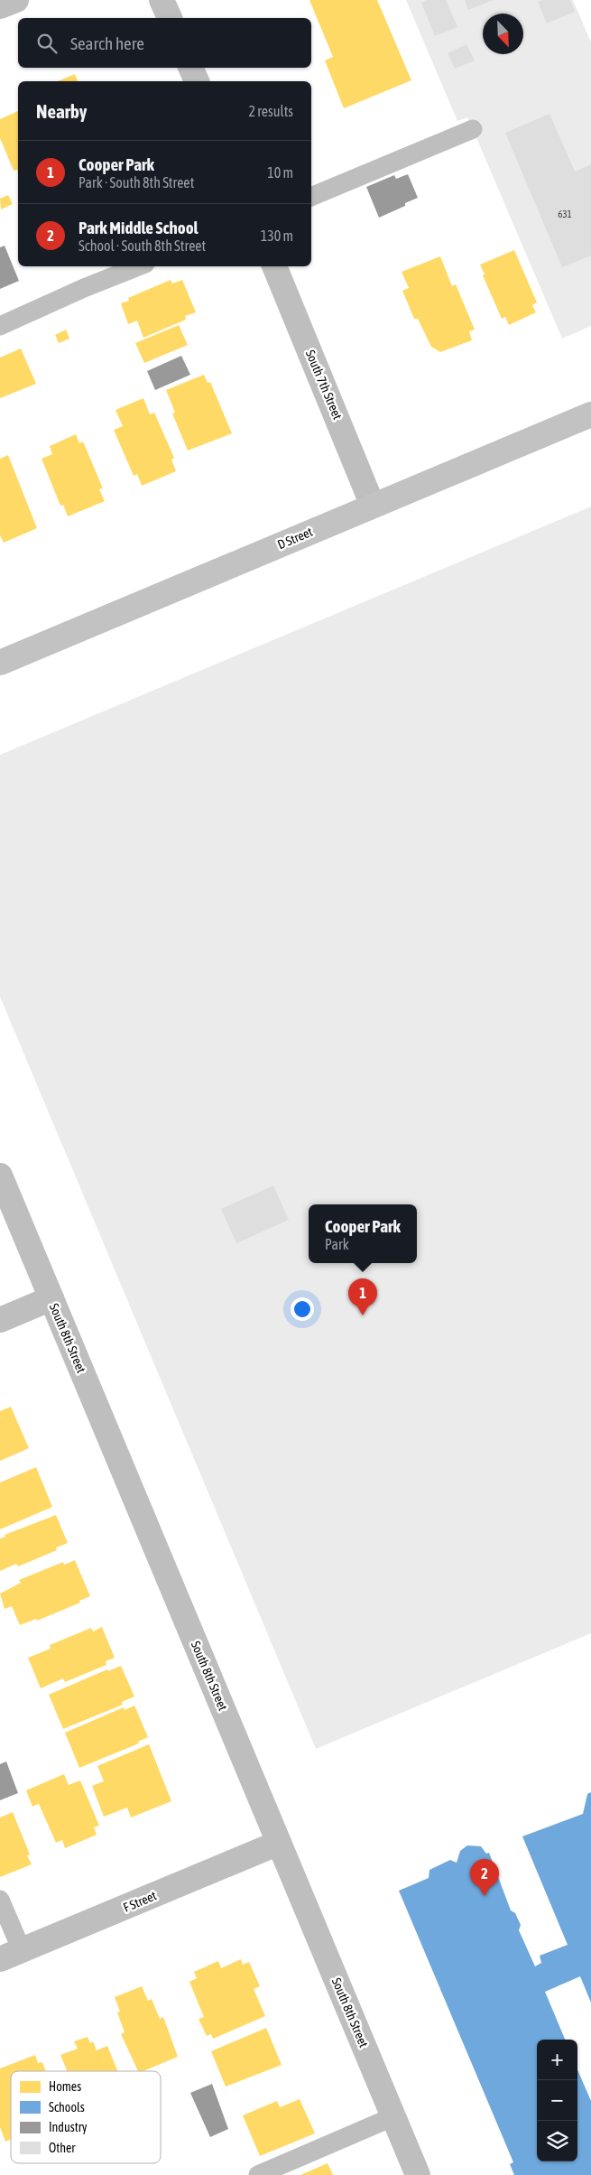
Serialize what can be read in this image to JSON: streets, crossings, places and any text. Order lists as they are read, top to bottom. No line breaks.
{"streets":{"street":["South 7th Street","D Street","South 8th Street","F Street"]},"crossings":[["South 7th Street","D Street"],["South 8th Street","F Street"]],"house_numbers":["631"],"legend":["Homes","Schools","Industry","Other"],"north":"bottom right","page":{"search":"Search here","heading":["Nearby","2 results"],"list":[{"mark":"1","name":"Cooper Park","note":"Park · South 8th Street","value":"10 m"},{"mark":"2","name":"Park Middle School","note":"School · South 8th Street","value":"130 m"}],"popup":["Cooper Park","Park"],"pins":["1","2"],"map_buttons":["+","−"]}}
